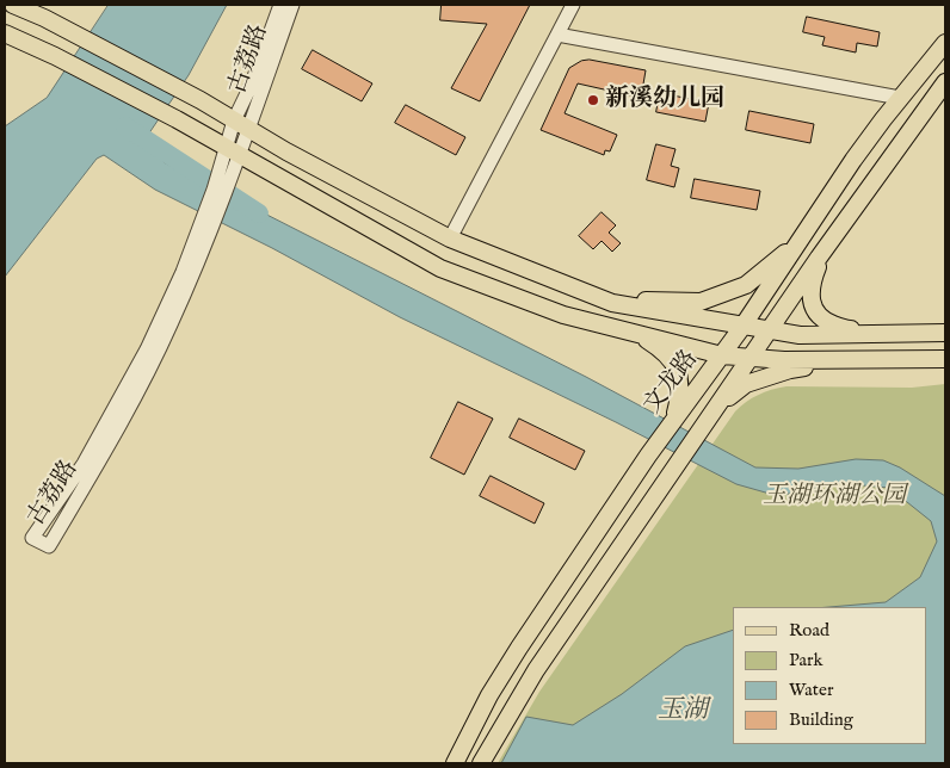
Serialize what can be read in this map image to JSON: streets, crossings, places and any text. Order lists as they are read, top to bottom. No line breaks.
{"streets":{"main road":["文龙路"],"street":["古荔路"]},"water":["玉湖"],"parks":["玉湖环湖公园"],"places":["新溪幼儿园"],"legend":["Road","Park","Water","Building"]}
